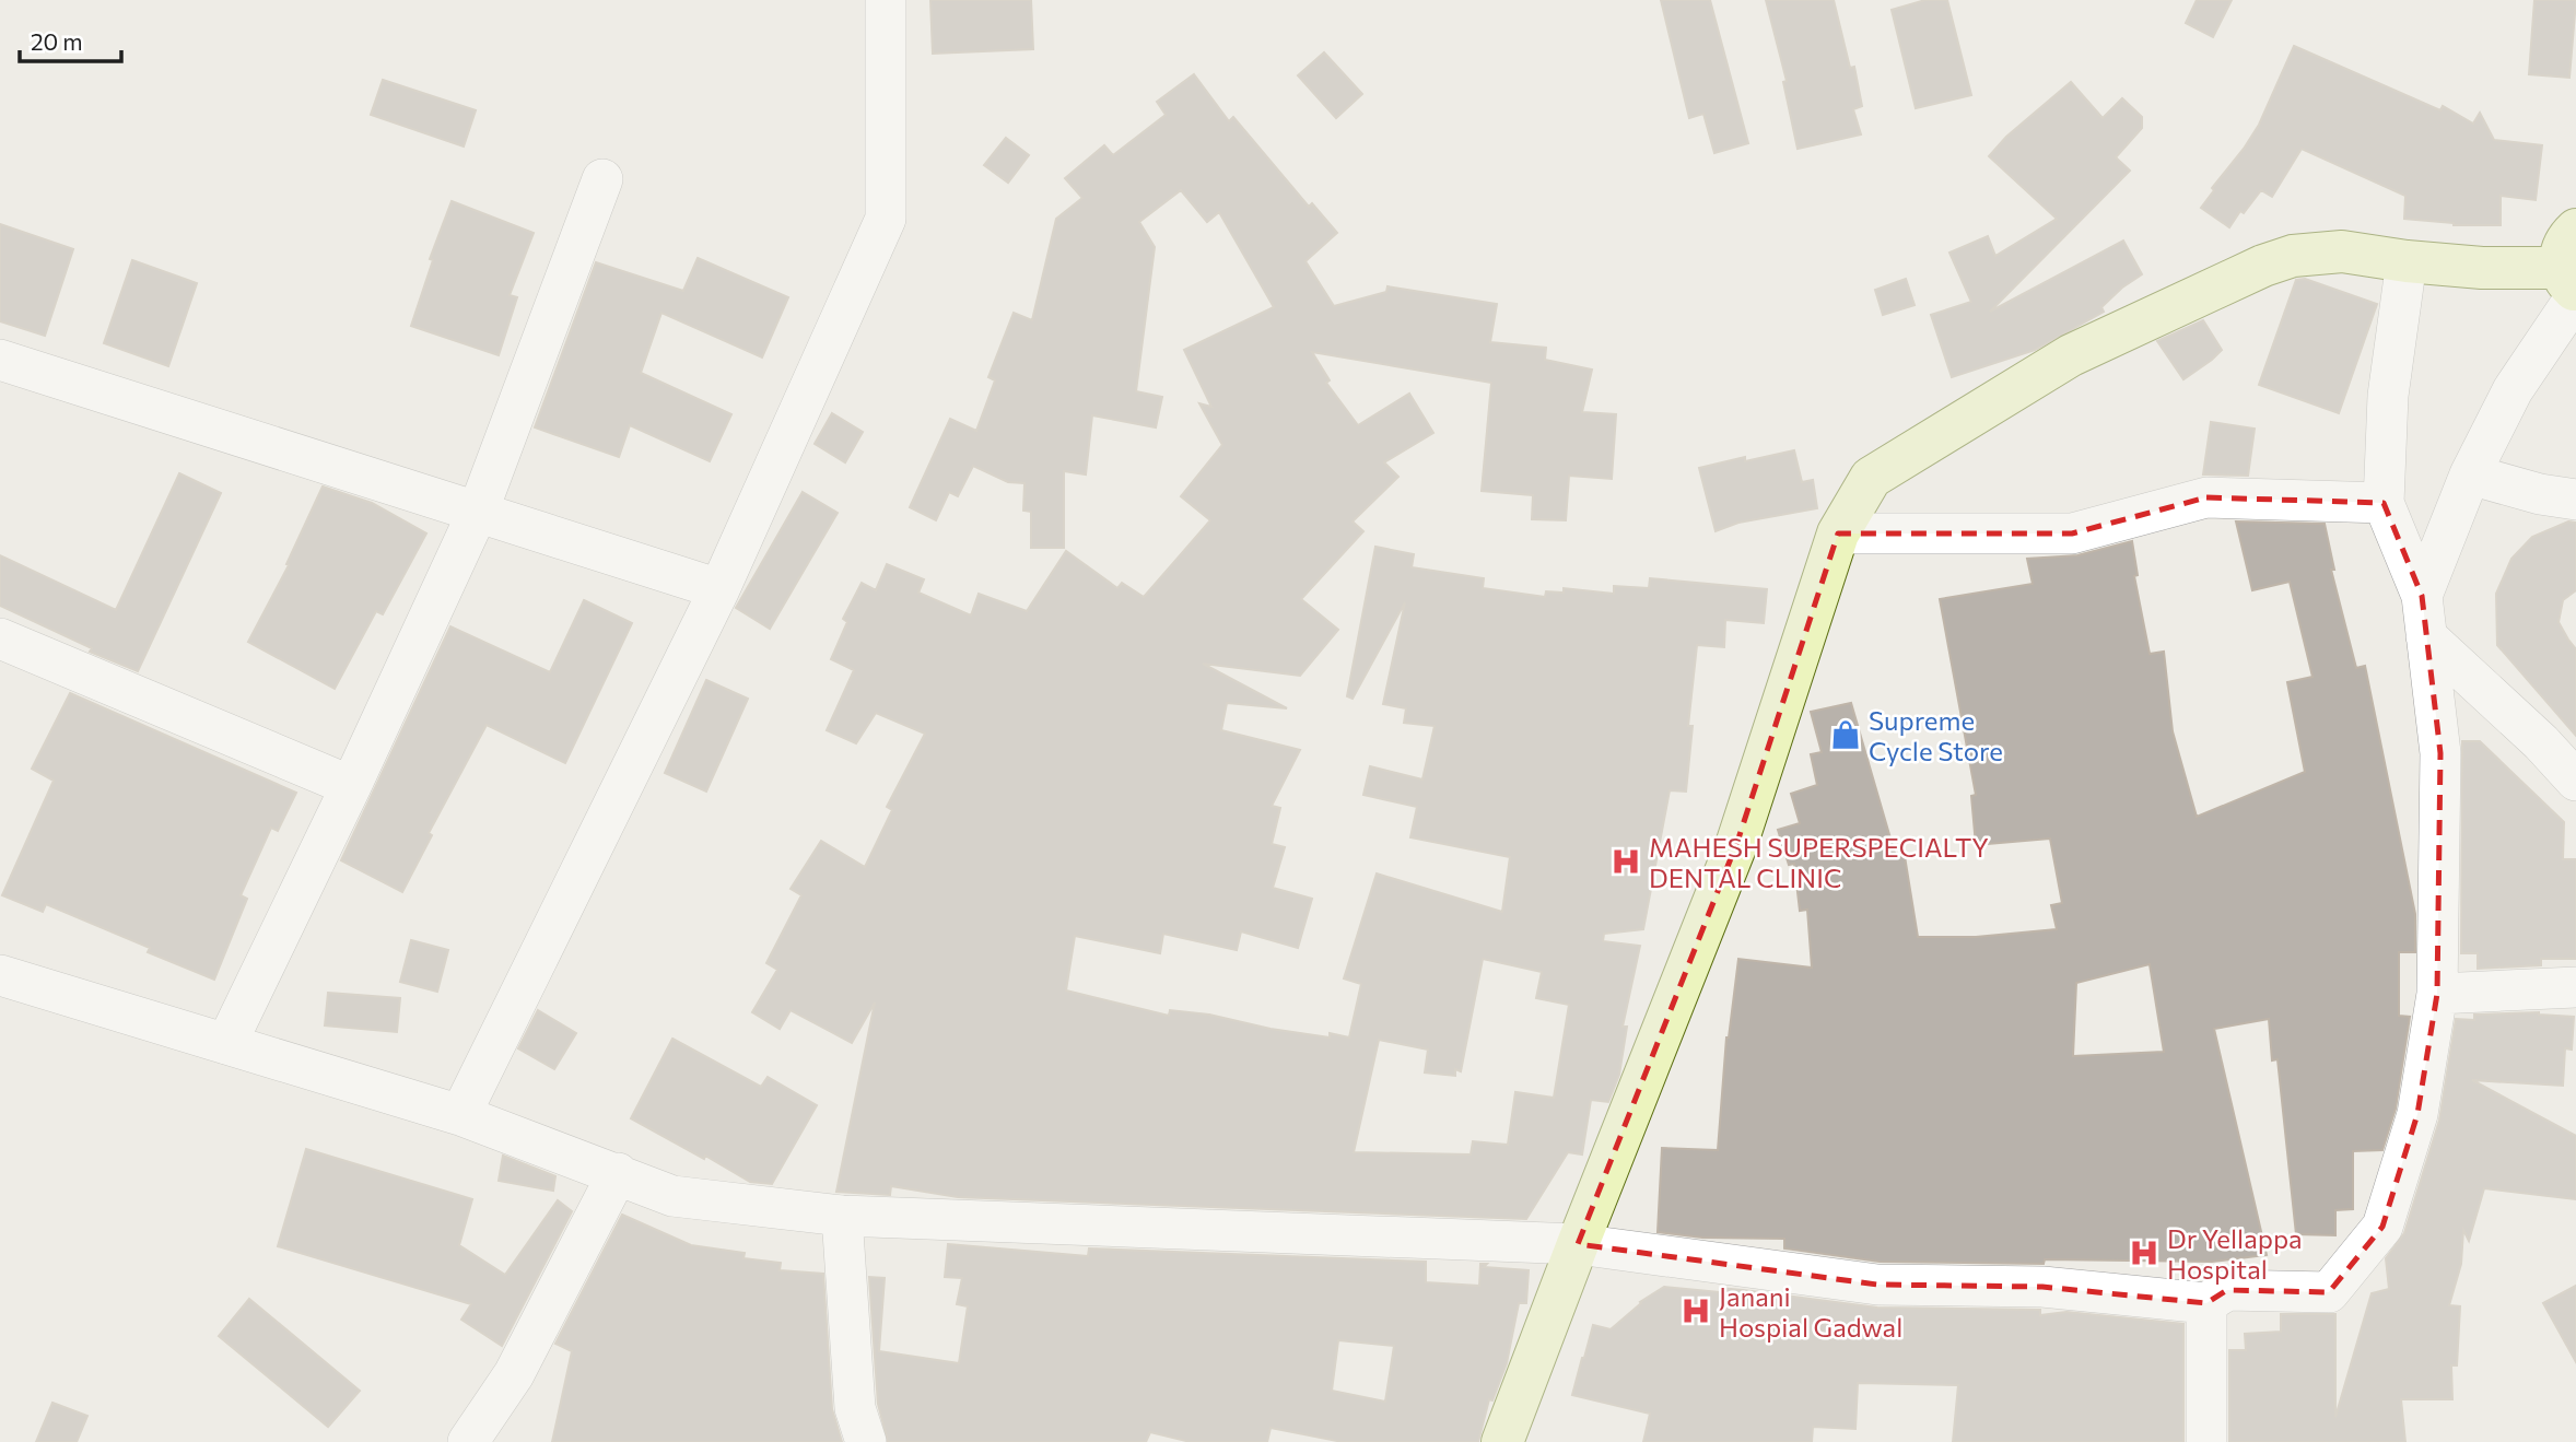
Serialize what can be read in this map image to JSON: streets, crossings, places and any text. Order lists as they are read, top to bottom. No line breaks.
{"places":{"shop":["Supreme Cycle Store"],"hospital":["MAHESH SUPERSPECIALTY DENTAL CLINIC","Dr Yellappa Hospital","Janani Hospial Gadwal"]},"scale_bar":"20 m"}
